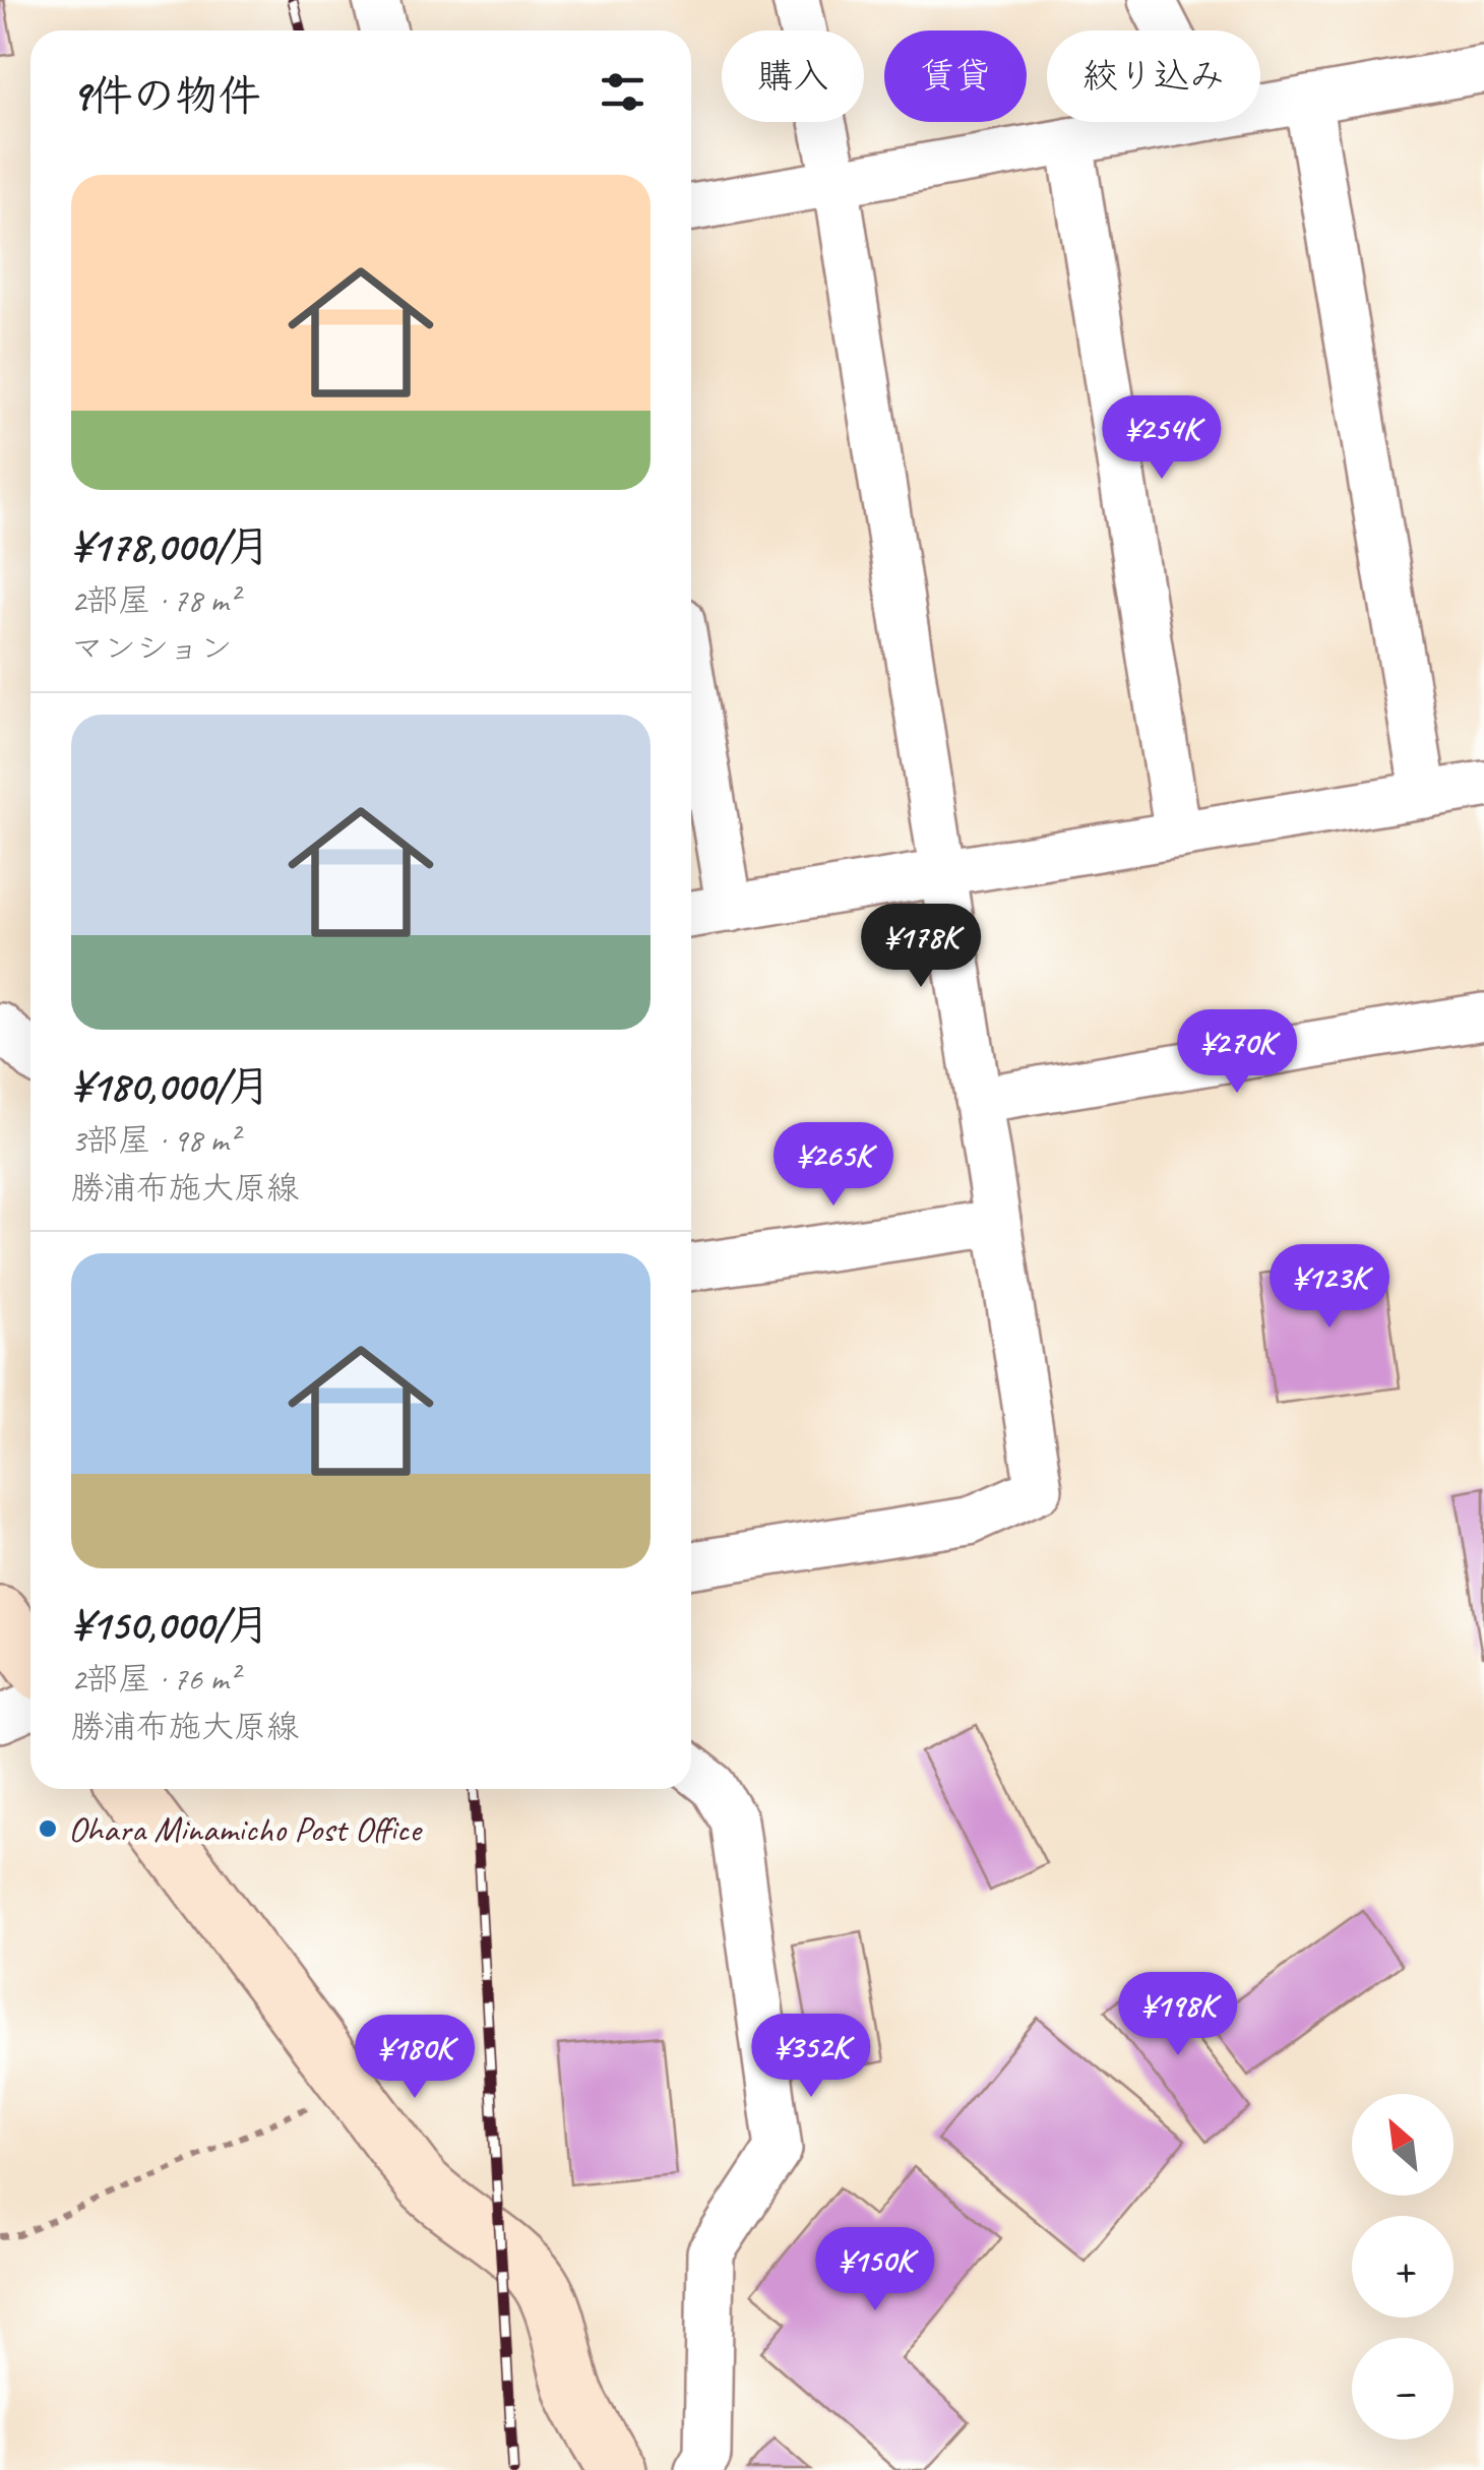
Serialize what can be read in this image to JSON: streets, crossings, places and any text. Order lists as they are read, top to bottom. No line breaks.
{"places":["Ohara Minamicho Post Office"],"north":"top left","page":{"chip":["購入","賃貸","絞り込み"],"heading":"9件の物件","list":[{"name":"¥178,000/月","note":"2部屋 · 78 m² · マンション"},{"name":"¥180,000/月","note":"3部屋 · 98 m² · 勝浦布施大原線"},{"name":"¥150,000/月","note":"2部屋 · 76 m² · 勝浦布施大原線"}],"price":["¥254K","¥178K","¥270K","¥265K","¥123K","¥198K","¥352K","¥180K","¥150K"],"map_buttons":["+","−"]}}
